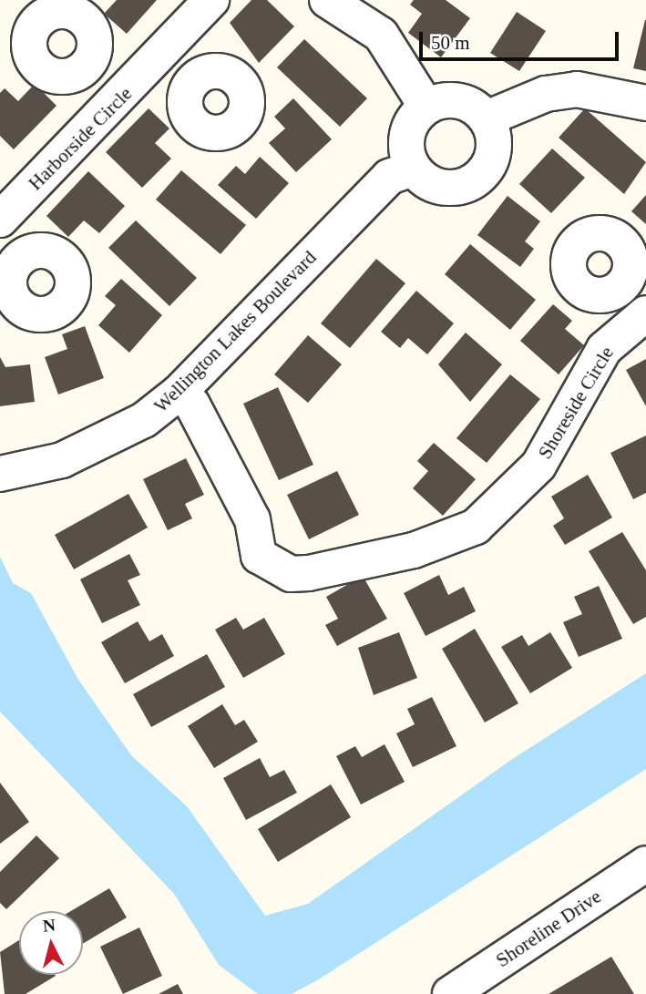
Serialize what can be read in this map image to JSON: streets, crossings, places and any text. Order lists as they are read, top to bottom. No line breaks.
{"streets":{"street":["Harborside Circle","Wellington Lakes Boulevard","Shoreside Circle","Shoreline Drive"]},"crossings":[["Wellington Lakes Boulevard","Shoreside Circle"]],"scale_bar":"50 m","north":"top"}
